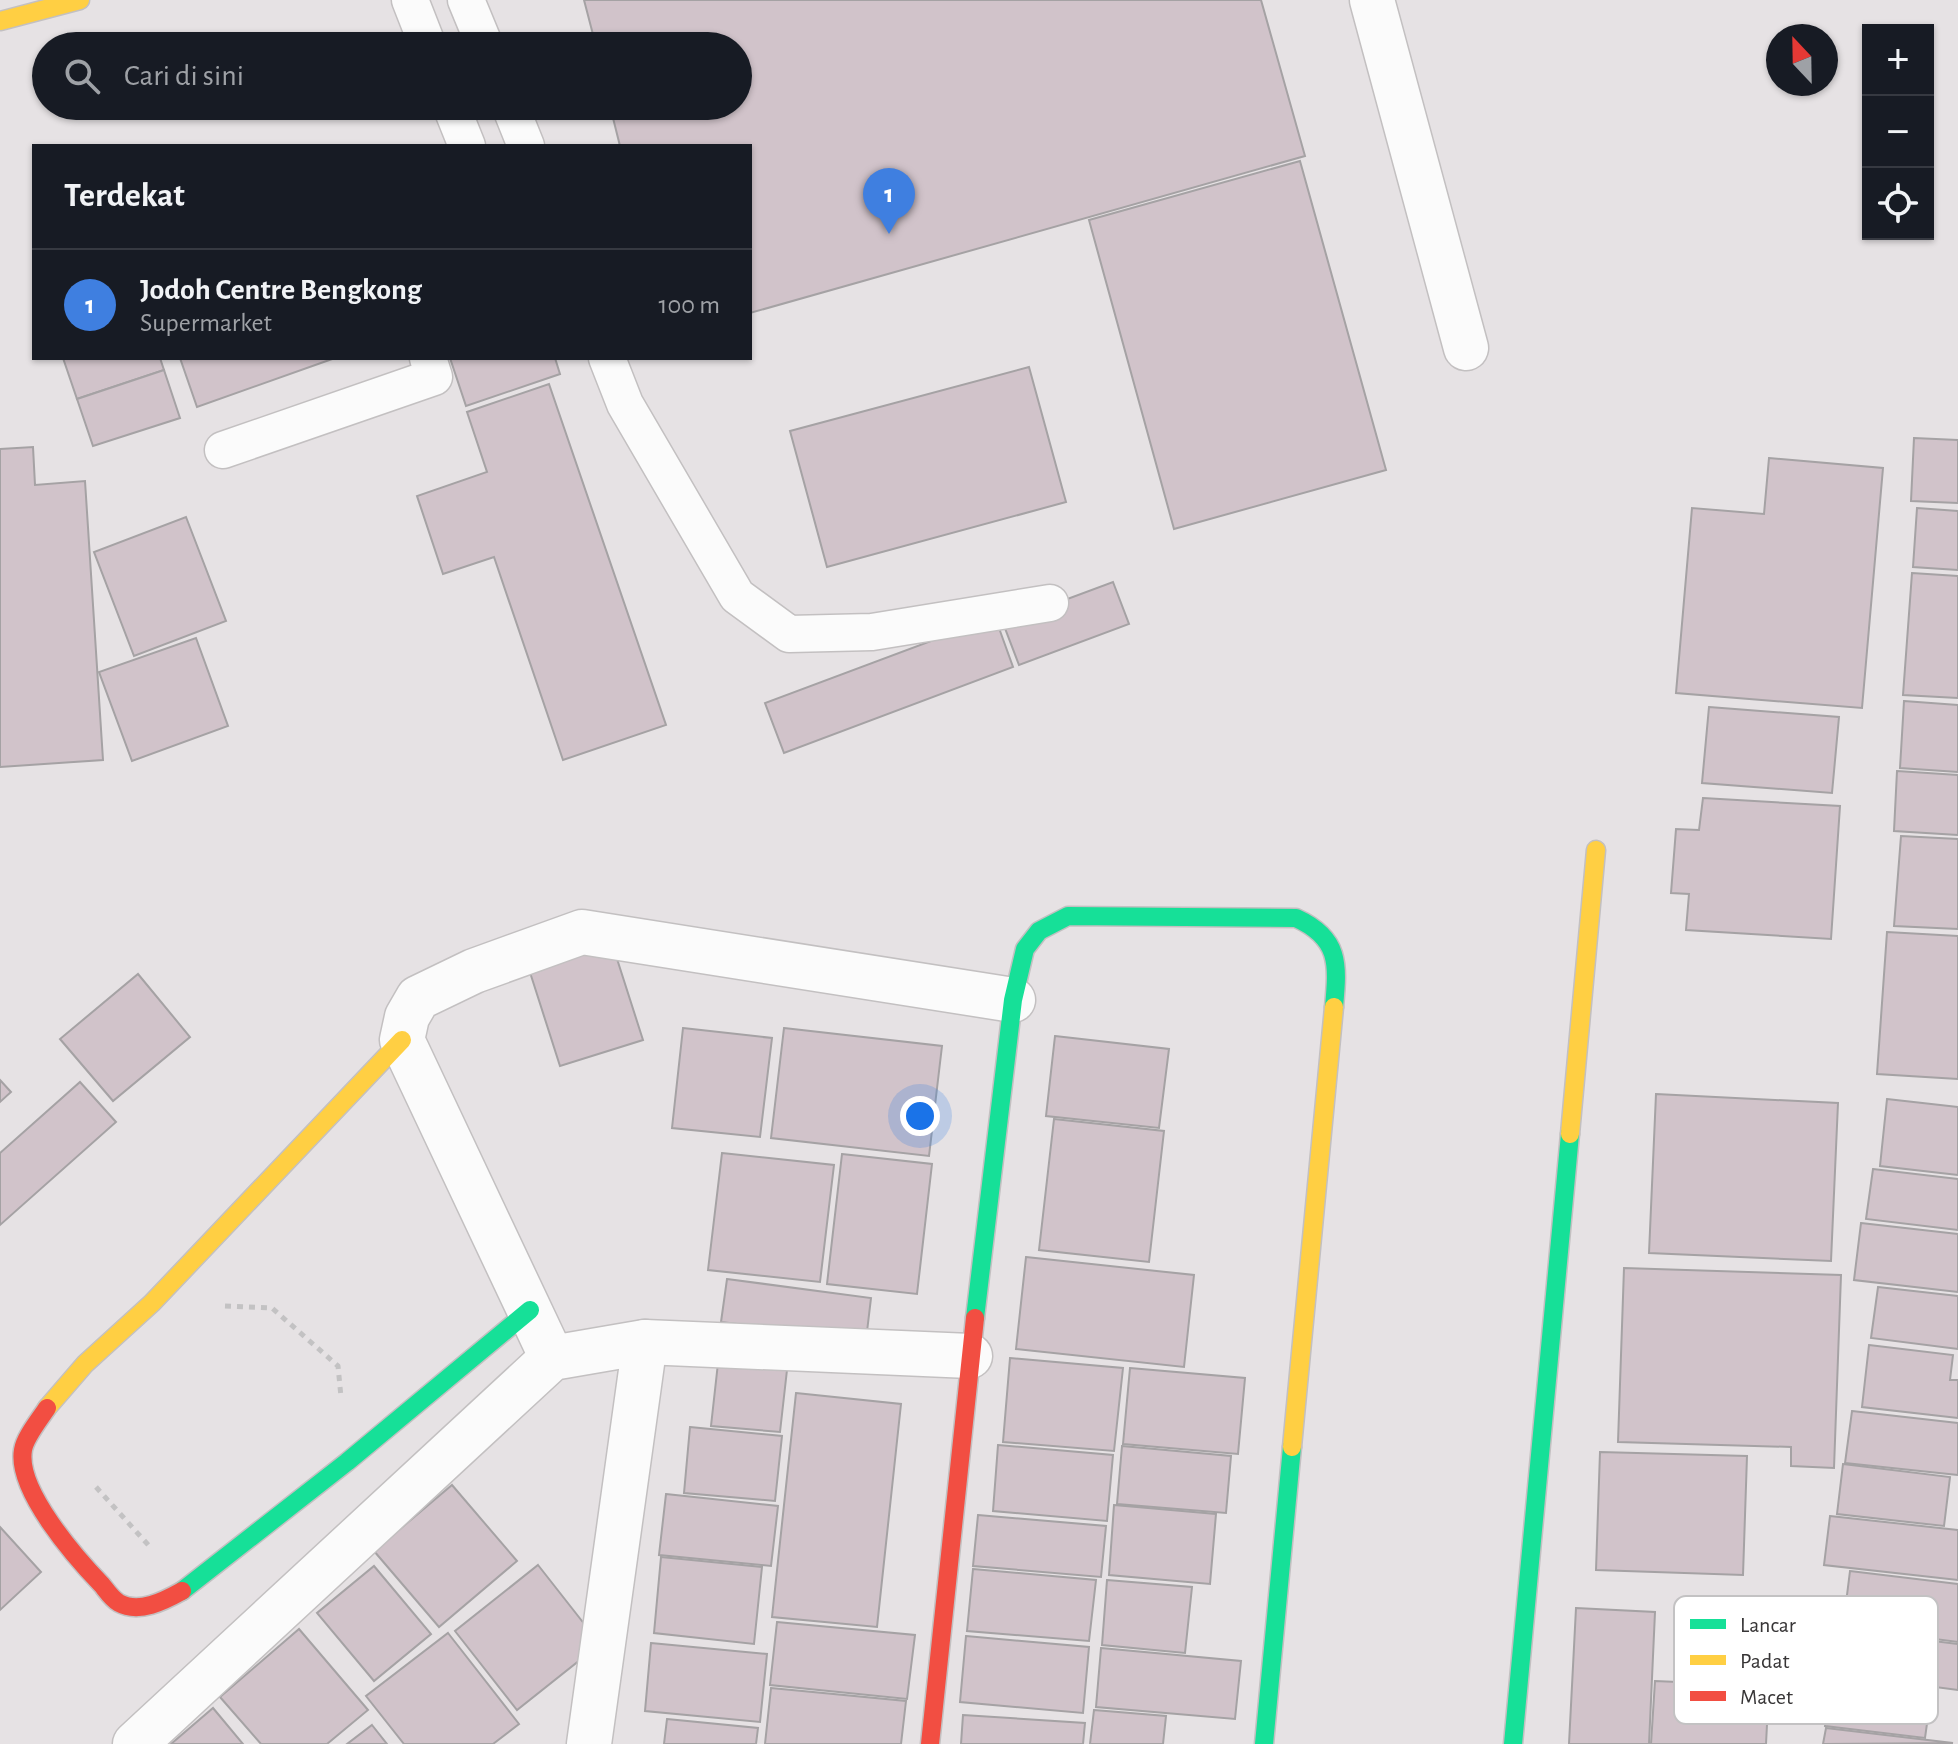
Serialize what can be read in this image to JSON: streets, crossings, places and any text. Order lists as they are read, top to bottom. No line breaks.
{"legend":["Lancar","Padat","Macet"],"north":"top","page":{"map_buttons":["+","−"],"search":"Cari di sini","heading":"Terdekat","pins":"1","list":[{"mark":"1","name":"Jodoh Centre Bengkong","note":"Supermarket","value":"100 m"}]}}
